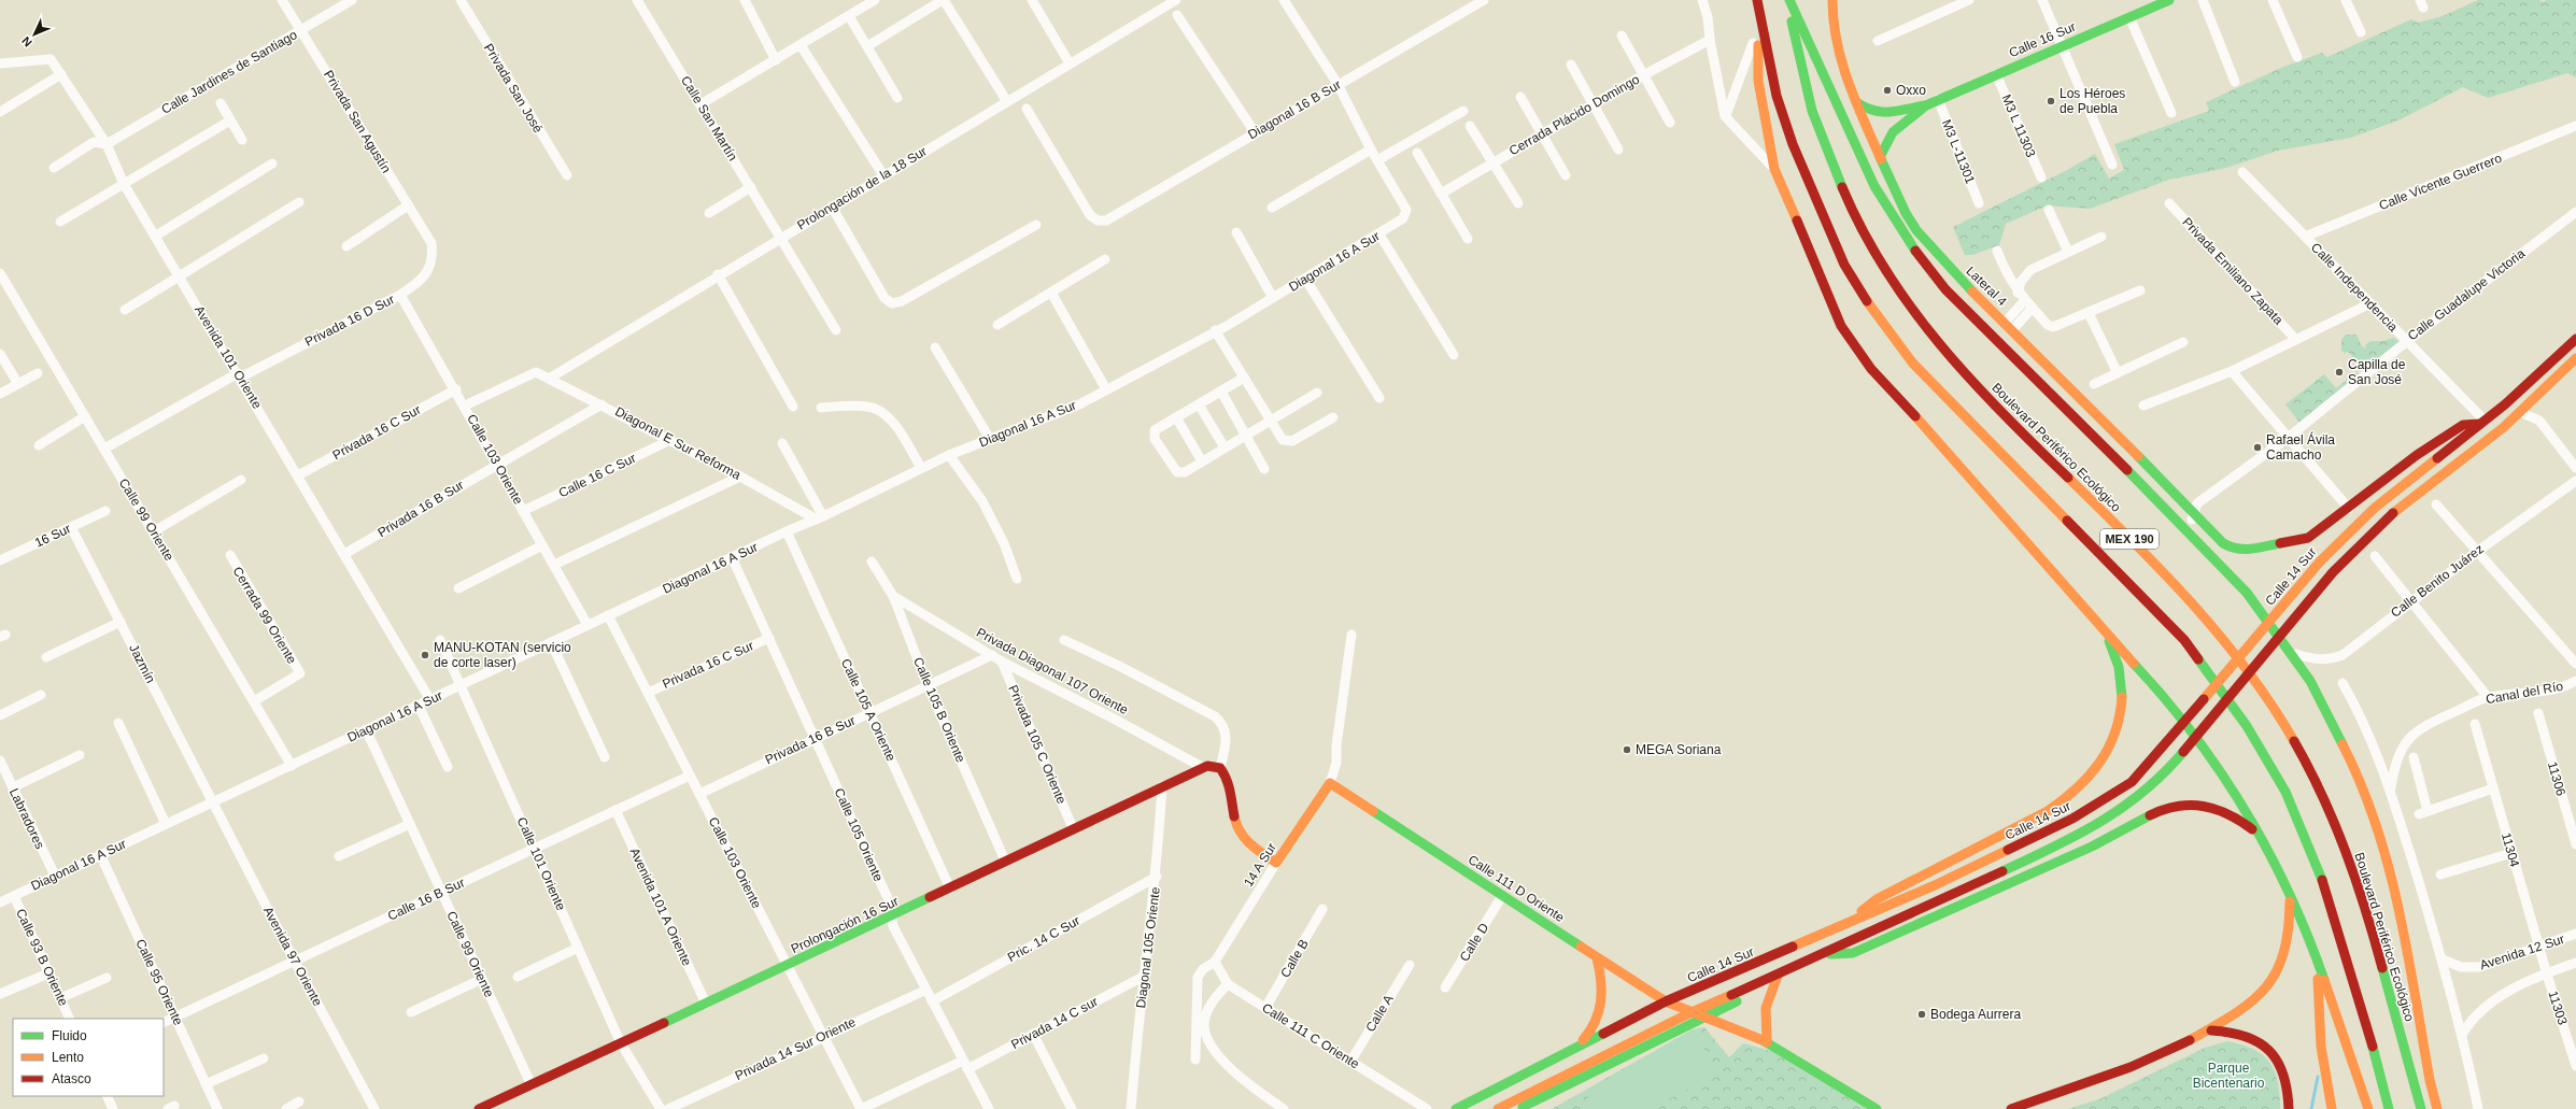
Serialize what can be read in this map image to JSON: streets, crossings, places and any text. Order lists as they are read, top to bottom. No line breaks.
{"streets":{"main road":["Calle 16 Sur","Lateral 4","Boulevard Periférico Ecológico","MEX 190","Calle 14 Sur","14 A Sur","Calle 111 D Oriente","Prolongación 16 Sur"],"street":["Calle Jardines de Santiago","Privada San José","Diagonal 16 B Sur","Cerrada Plácido Domingo","Calle San Martín","Privada San Agustín","M3 L 11303","M3 L-11301","Calle Vicente Guerrero","Prolongación de la 18 Sur","Diagonal 16 A Sur","Privada Emiliano Zapata","Calle Independencia","Calle Guadalupe Victoria","Privada 16 D Sur","Avenida 101 Oriente","Privada 16 C Sur","Diagonal E Sur Reforma","Calle 103 Oriente","Calle 16 C Sur","Privada 16 B Sur","Calle 99 Oriente","16 Sur","Calle Benito Juárez","Cerrada 99 Oriente","Jazmín","Privada Diagonal 107 Oriente","Canal del Río","Calle 105 A Oriente","Calle 105 B Oriente","Privada 105 C Oriente","11306","Labradores","Calle 105 Oriente","11304","Calle 101 Oriente","Calle 16 B Sur","Avenida 101 A Oriente","Pric. 14 C Sur","Calle D","Diagonal 105 Oriente","Avenida 12 Sur","Avenida 97 Oriente","Calle 93 B Oriente","Calle B","Calle 95 Oriente","11303","Calle A","Privada 14 C sur","Calle 111 C Oriente","Privada 14 Sur Oriente"]},"crossings":[["Calle 16 Sur","M3 L 11303"],["Calle 16 Sur","M3 L-11301"],["Calle 16 Sur","Lateral 4"],["Calle Jardines de Santiago","Privada San Agustín"],["Calle Jardines de Santiago","Avenida 101 Oriente"],["Calle San Martín","Prolongación de la 18 Sur"],["Privada San Agustín","Privada 16 D Sur"],["Calle Vicente Guerrero","Calle Independencia"],["Prolongación de la 18 Sur","Diagonal E Sur Reforma"],["Diagonal 16 A Sur","Avenida 101 Oriente"],["Diagonal 16 A Sur","Diagonal E Sur Reforma"],["Diagonal 16 A Sur","Calle 103 Oriente"],["Diagonal 16 A Sur","Calle 99 Oriente"],["Diagonal 16 A Sur","Jazmín"],["Diagonal 16 A Sur","Calle 105 A Oriente"],["Diagonal 16 A Sur","Labradores"],["Diagonal 16 A Sur","Calle 105 Oriente"],["Diagonal 16 A Sur","Calle 101 Oriente"],["Diagonal 16 A Sur","Avenida 97 Oriente"],["Diagonal 16 A Sur","Calle 93 B Oriente"],["Diagonal 16 A Sur","Calle 95 Oriente"],["Lateral 4","Calle Independencia"],["Lateral 4","Calle Guadalupe Victoria"],["Lateral 4","Calle 14 Sur"],["Calle Independencia","Calle Guadalupe Victoria"],["Calle Independencia","Calle 14 Sur"],["Privada 16 D Sur","Avenida 101 Oriente"],["Privada 16 D Sur","Calle 103 Oriente"],["Privada 16 D Sur","Calle 99 Oriente"],["Avenida 101 Oriente","Privada 16 C Sur"],["Avenida 101 Oriente","Privada 16 B Sur"],["Privada 16 C Sur","Calle 103 Oriente"],["Privada 16 C Sur","Calle 105 Oriente"],["Diagonal E Sur Reforma","Calle 103 Oriente"],["Diagonal E Sur Reforma","Calle 16 C Sur"],["Calle 103 Oriente","Calle 16 C Sur"],["Calle 103 Oriente","Privada 16 B Sur"],["Calle 103 Oriente","Calle 16 B Sur"],["Calle 103 Oriente","Prolongación 16 Sur"],["Calle 103 Oriente","Privada 14 C sur"],["Calle 103 Oriente","Privada 14 Sur Oriente"],["Privada 16 B Sur","Privada Diagonal 107 Oriente"],["Privada 16 B Sur","Calle 105 A Oriente"],["Privada 16 B Sur","Calle 105 B Oriente"],["Privada 16 B Sur","Calle 105 Oriente"],["Calle 99 Oriente","Cerrada 99 Oriente"],["Calle 99 Oriente","Calle 16 B Sur"],["Calle 99 Oriente","Prolongación 16 Sur"],["16 Sur","Jazmín"],["Calle 14 Sur","Calle 111 D Oriente"],["Jazmín","Avenida 97 Oriente"],["Privada Diagonal 107 Oriente","Calle 105 B Oriente"],["Privada Diagonal 107 Oriente","Privada 105 C Oriente"],["Privada Diagonal 107 Oriente","Prolongación 16 Sur"],["Calle 105 A Oriente","Prolongación 16 Sur"],["Calle 105 B Oriente","Prolongación 16 Sur"],["Privada 105 C Oriente","Prolongación 16 Sur"],["Calle 105 Oriente","Prolongación 16 Sur"],["Calle 105 Oriente","Pric. 14 C Sur"],["Calle 105 Oriente","Privada 14 C sur"],["Calle 105 Oriente","Privada 14 Sur Oriente"],["11304","Avenida 12 Sur"],["11304","11303"],["Calle 101 Oriente","Calle 16 B Sur"],["Calle 101 Oriente","Prolongación 16 Sur"],["14 A Sur","Calle 111 D Oriente"],["14 A Sur","Calle 111 C Oriente"],["Calle 111 D Oriente","Calle D"],["Calle 16 B Sur","Avenida 101 A Oriente"],["Calle 16 B Sur","Avenida 97 Oriente"],["Calle 16 B Sur","Calle 95 Oriente"],["Avenida 101 A Oriente","Prolongación 16 Sur"],["Prolongación 16 Sur","Diagonal 105 Oriente"],["Pric. 14 C Sur","Diagonal 105 Oriente"],["Diagonal 105 Oriente","Privada 14 C sur"],["Calle B","Calle 111 C Oriente"],["Calle A","Calle 111 C Oriente"]],"parks":["Parque Bicentenario"],"places":["Oxxo","Los Héroes de Puebla","Capilla de San José","Rafael Ávila Camacho","MANU-KOTAN (servicio de corte laser)","MEGA Soriana","Bodega Aurrera"],"legend":["Fluido","Lento","Atasco"],"north":"bottom left"}
